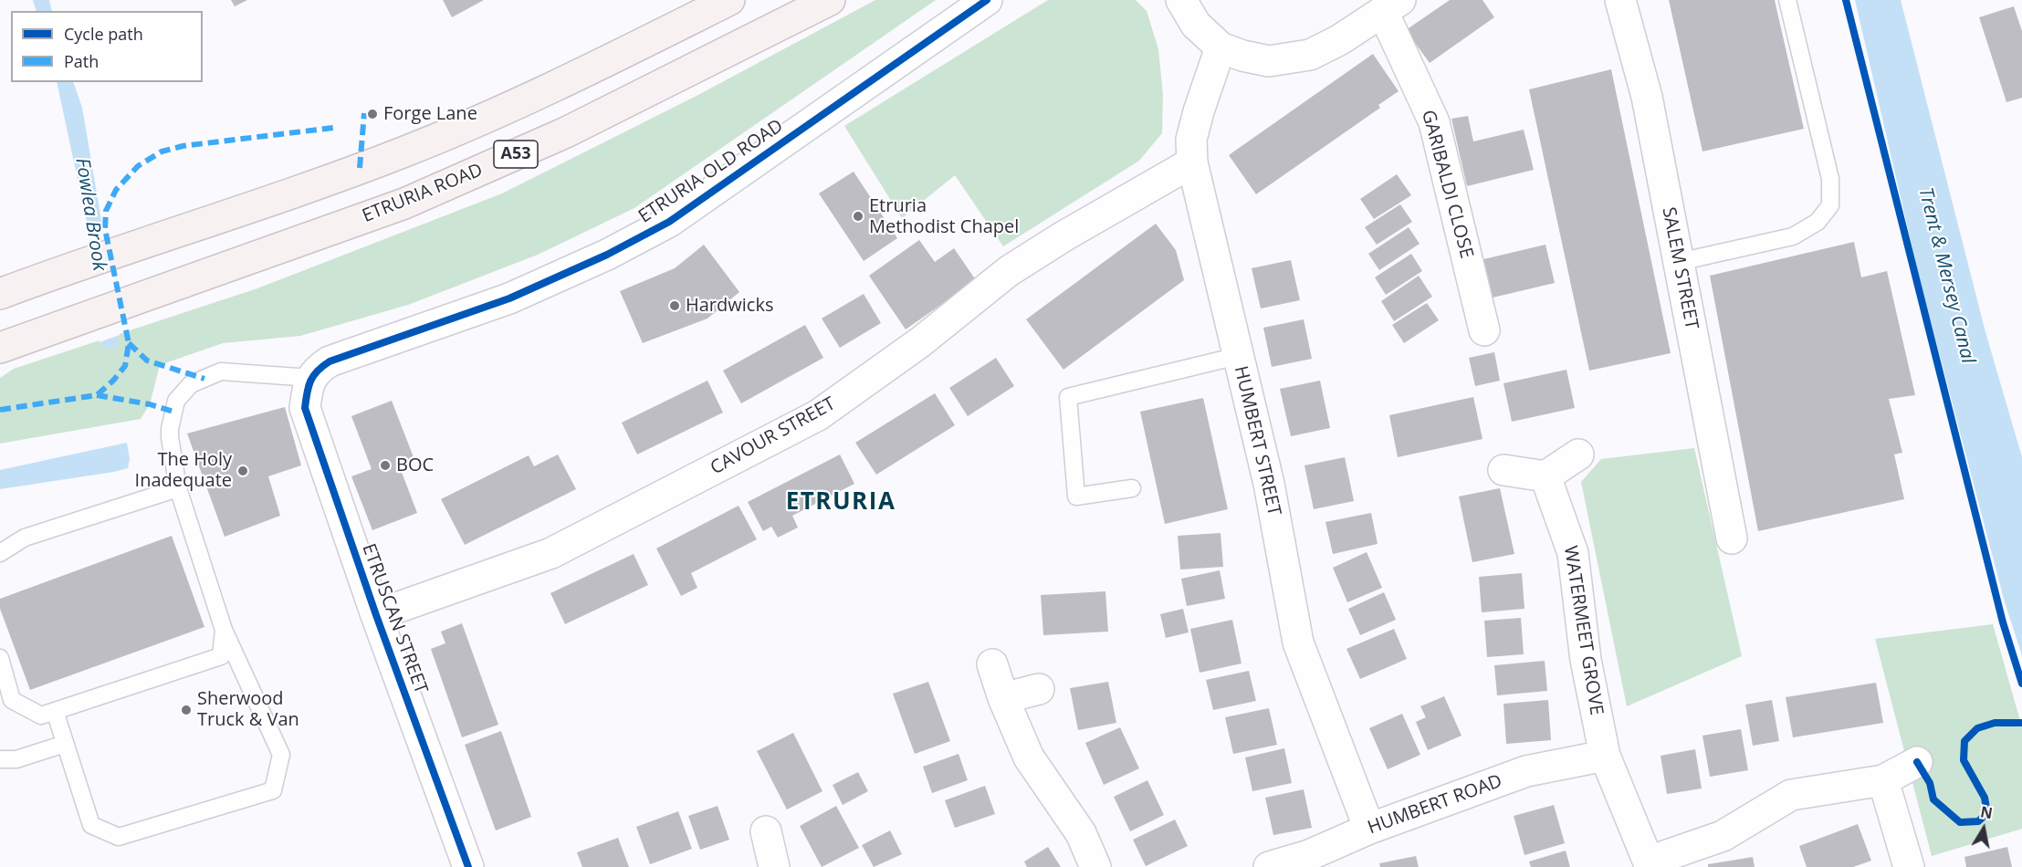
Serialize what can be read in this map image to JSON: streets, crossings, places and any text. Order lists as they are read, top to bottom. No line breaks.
{"streets":{"highway":["A53","ETRURIA ROAD"],"street":["ETRURIA OLD ROAD","GARIBALDI CLOSE","SALEM STREET","CAVOUR STREET","HUMBERT STREET","ETRUSCAN STREET","WATERMEET GROVE","HUMBERT ROAD"]},"crossings":[["ETRURIA OLD ROAD","ETRUSCAN STREET"],["CAVOUR STREET","HUMBERT STREET"],["CAVOUR STREET","ETRUSCAN STREET"],["HUMBERT STREET","HUMBERT ROAD"],["WATERMEET GROVE","HUMBERT ROAD"]],"districts":["ETRURIA"],"water":["Fowlea Brook","Trent & Mersey Canal"],"places":["Forge Lane","Etruria Methodist Chapel","Hardwicks","BOC","The Holy Inadequate","Sherwood Truck & Van"],"legend":["Cycle path","Path"],"north":"top"}
